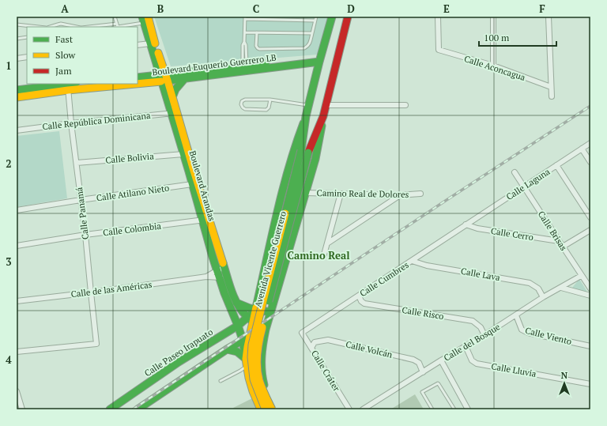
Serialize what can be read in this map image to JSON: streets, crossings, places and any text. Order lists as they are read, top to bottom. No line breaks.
{"streets":{"main road":["Boulevard Euquerio Guerrero LB","Boulevard Arandas","Avenida Vicente Guerrero","Calle Paseo Irapuato"],"street":["Calle Aconcagua","Calle República Dominicana","Calle Bolivia","Calle Laguna","Calle Atilano Nieto","Camino Real de Dolores","Calle Panamá","Calle Colombia","Calle Brisas","Calle Cerro","Calle Lava","Calle Cumbres","Calle de las Américas","Calle Risco","Calle Viento","Calle del Bosque","Calle Volcán","Calle Lluvia","Calle Cráter"]},"crossings":[["Boulevard Euquerio Guerrero LB","Boulevard Arandas"],["Boulevard Euquerio Guerrero LB","Calle Panamá"],["Calle República Dominicana","Boulevard Arandas"],["Calle República Dominicana","Calle Panamá"],["Calle Bolivia","Boulevard Arandas"],["Calle Bolivia","Calle Panamá"],["Calle Laguna","Calle Brisas"],["Calle Laguna","Calle Cerro"],["Calle Laguna","Calle Cumbres"],["Boulevard Arandas","Calle Atilano Nieto"],["Boulevard Arandas","Calle Colombia"],["Boulevard Arandas","Calle de las Américas"],["Boulevard Arandas","Calle Paseo Irapuato"],["Calle Atilano Nieto","Calle Panamá"],["Calle Panamá","Calle Colombia"],["Calle Panamá","Calle de las Américas"],["Calle Brisas","Calle Cerro"],["Calle Brisas","Calle del Bosque"],["Calle Cerro","Calle Cumbres"],["Calle Lava","Calle Cumbres"],["Calle Lava","Calle del Bosque"],["Calle Cumbres","Calle Risco"],["Calle Cumbres","Calle Cráter"],["Calle Risco","Calle del Bosque"],["Calle Viento","Calle del Bosque"],["Calle del Bosque","Calle Volcán"],["Calle del Bosque","Calle Lluvia"],["Calle Volcán","Calle Cráter"]],"districts":["Camino Real"],"legend":["Fast","Slow","Jam"],"scale_bar":"100 m","north":"top","grid":{"columns":["A","B","C","D","E","F"],"rows":["1","2","3","4"]}}
